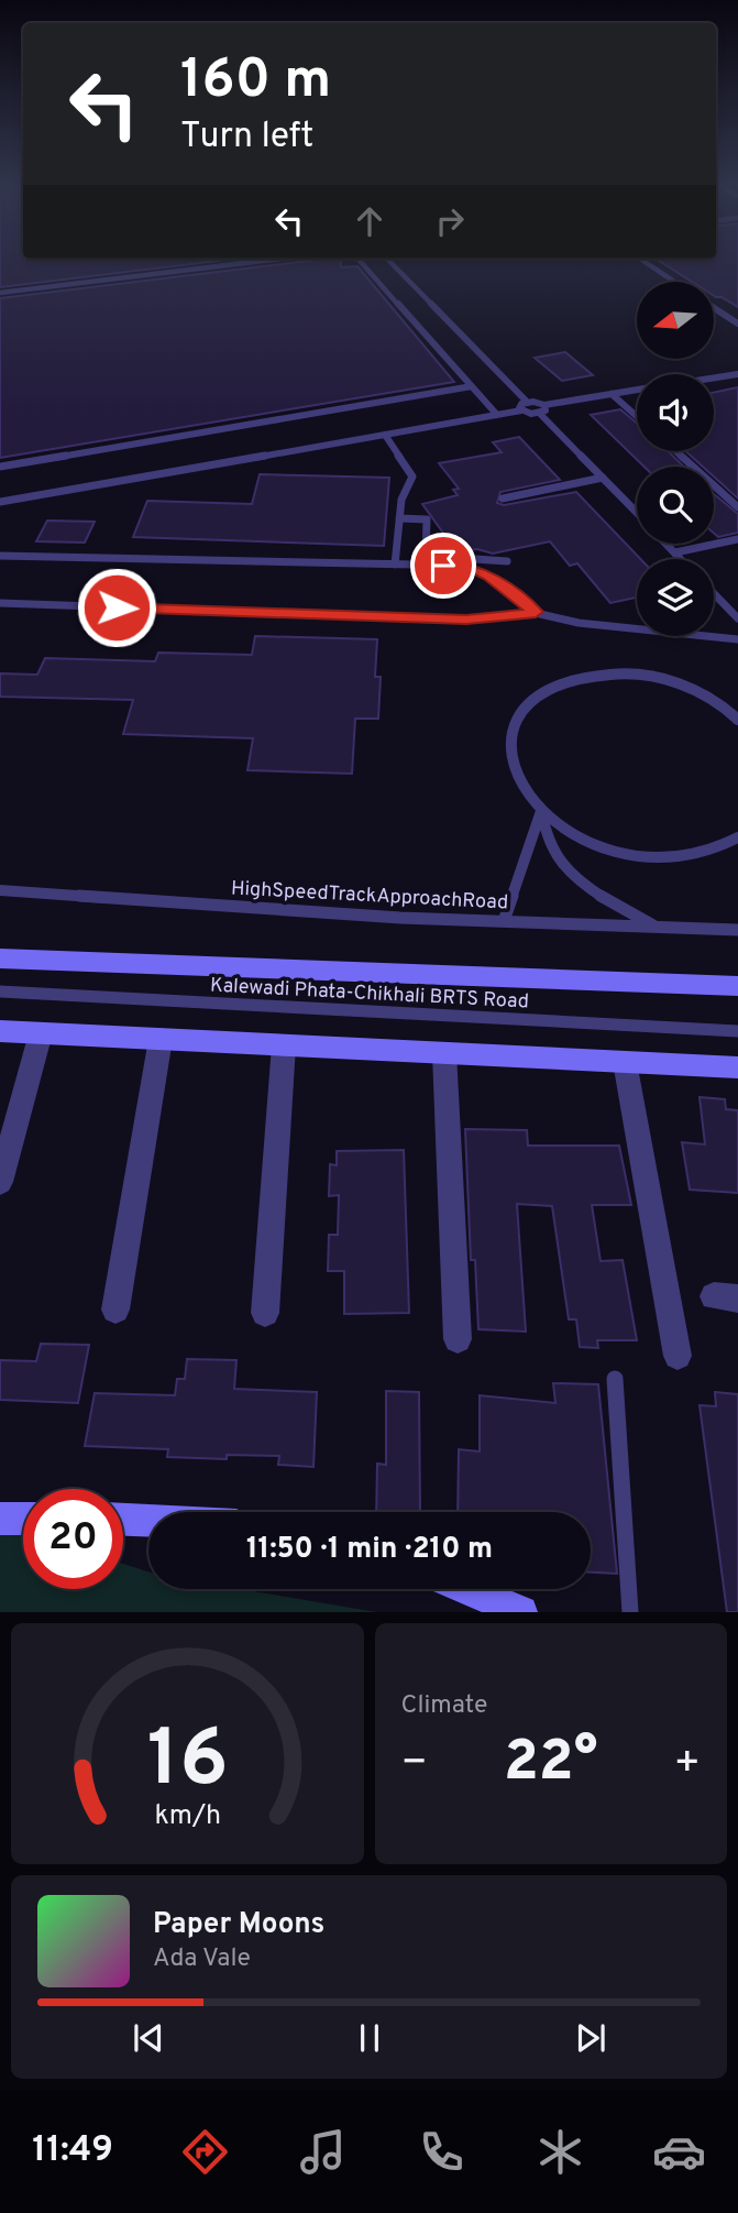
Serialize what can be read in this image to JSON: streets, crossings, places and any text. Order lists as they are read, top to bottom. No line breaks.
{"streets":{"lane":["HighSpeedTrackApproachRoad","Kalewadi Phata-Chikhali BRTS Road"]},"north":"left","page":{"turn":["160 m","Turn left"],"limit":"20","trip":"11:50 · 1 min · 210 m","tile":"Climate","heat":["−","22°","+"],"song":["Paper Moons","Ada Vale"],"tabs":"11:49","gauge":["16","km/h"]}}
